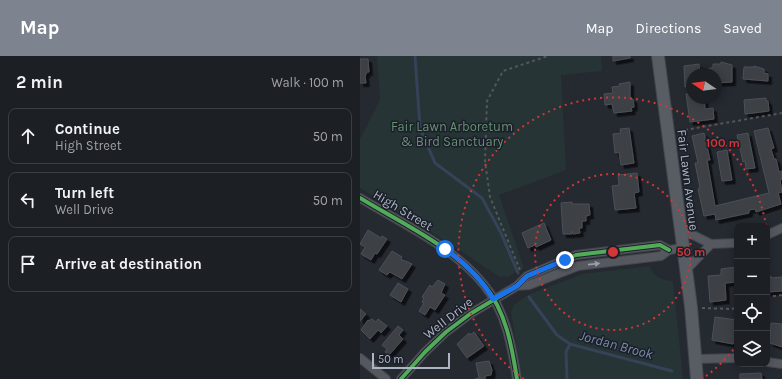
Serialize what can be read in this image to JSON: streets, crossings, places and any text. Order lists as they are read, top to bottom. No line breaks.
{"streets":{"main road":["Fair Lawn Avenue"],"street":["High Street","Well Drive"]},"crossings":[["Fair Lawn Avenue","Well Drive"],["High Street","Well Drive"]],"water":["Jordan Brook"],"parks":["Fair Lawn Arboretum & Bird Sanctuary"],"scale_bar":"50 m","north":"left","page":{"header":"Map","nav":["Map","Directions","Saved"],"heading":["2 min","Walk · 100 m"],"list":[["Continue","High Street","50 m"],["Turn left","Well Drive","50 m"],"Arrive at destination"],"map_buttons":["+","−"],"scale":"50 m"},"rings":["100 m","50 m"]}
